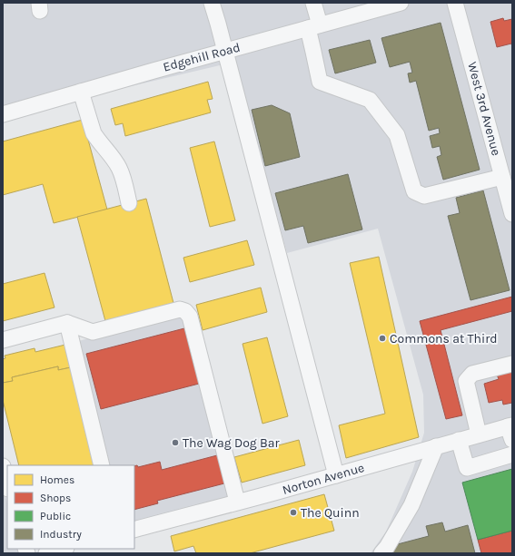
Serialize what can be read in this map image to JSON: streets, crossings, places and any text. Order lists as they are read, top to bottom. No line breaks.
{"streets":{"street":["Edgehill Road","West 3rd Avenue","Norton Avenue"]},"places":["Commons at Third","The Wag Dog Bar","The Quinn"],"legend":["Homes","Shops","Public","Industry"]}
